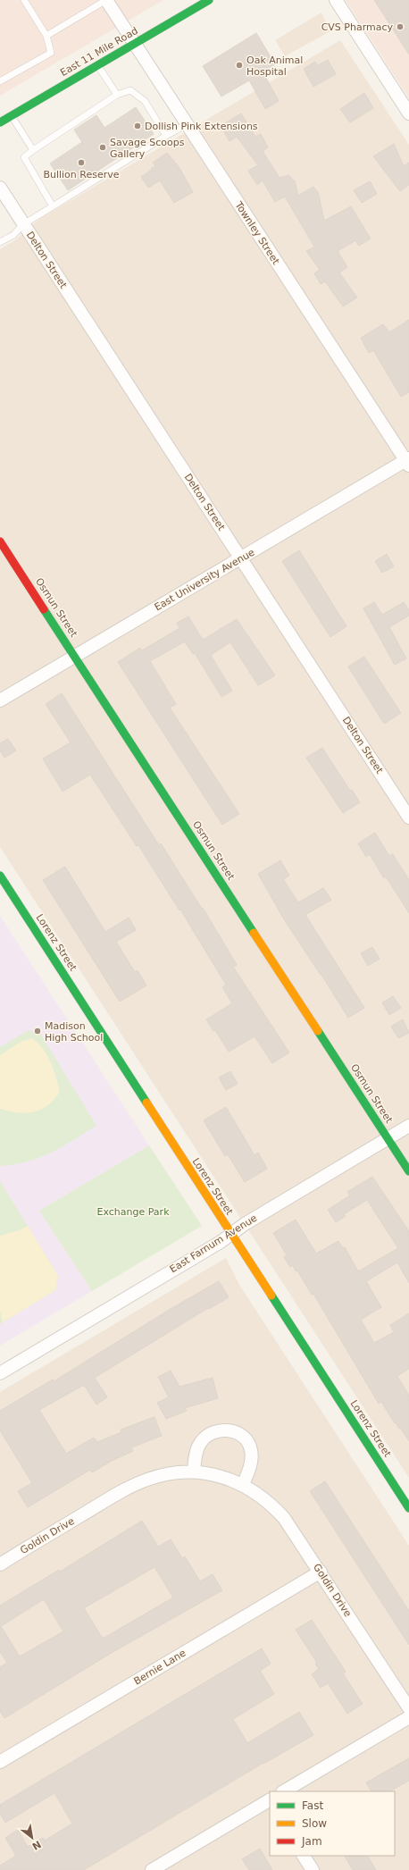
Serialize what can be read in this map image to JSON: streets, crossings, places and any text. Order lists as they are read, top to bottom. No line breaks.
{"streets":{"street":["East 11 Mile Road","Townley Street","Delton Street","East University Avenue","Osmun Street","Lorenz Street","East Farnum Avenue","Goldin Drive","Bernie Lane"]},"crossings":[["East 11 Mile Road","Townley Street"],["Townley Street","East University Avenue"],["Delton Street","East University Avenue"],["East University Avenue","Osmun Street"],["Osmun Street","East Farnum Avenue"],["Lorenz Street","East Farnum Avenue"],["Goldin Drive","Bernie Lane"]],"parks":["Exchange Park"],"places":["CVS Pharmacy","Oak Animal Hospital","Dollish Pink Extensions","Savage Scoops Gallery","Bullion Reserve","Madison High School"],"legend":["Fast","Slow","Jam"],"north":"bottom right"}
